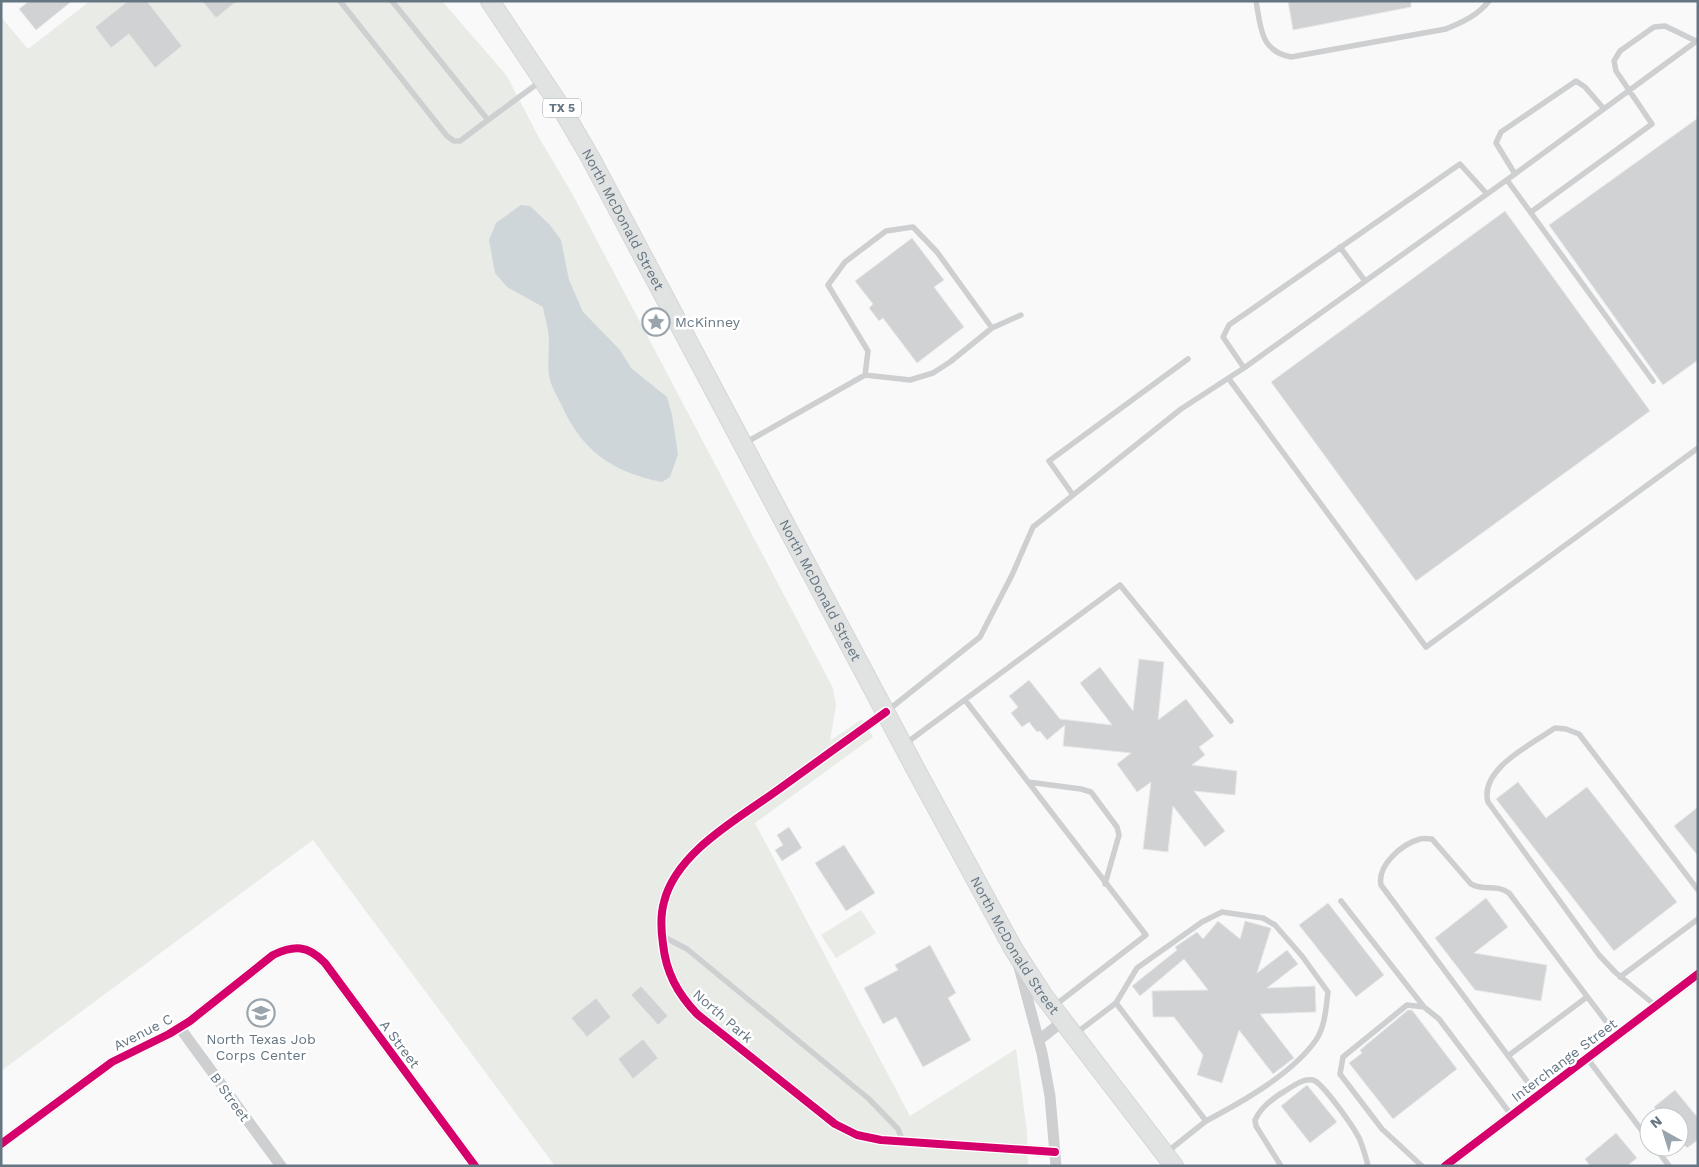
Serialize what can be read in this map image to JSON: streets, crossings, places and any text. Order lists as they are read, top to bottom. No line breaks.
{"streets":{"main road":["TX 5","North McDonald Street"],"street":["North Park","Avenue C","A Street","Interchange Street","B Street"]},"crossings":[["North McDonald Street","North Park"],["Avenue C","A Street"],["Avenue C","B Street"]],"places":{"place":["McKinney"],"school or university":["North Texas Job Corps Center"]},"north":"top left"}
